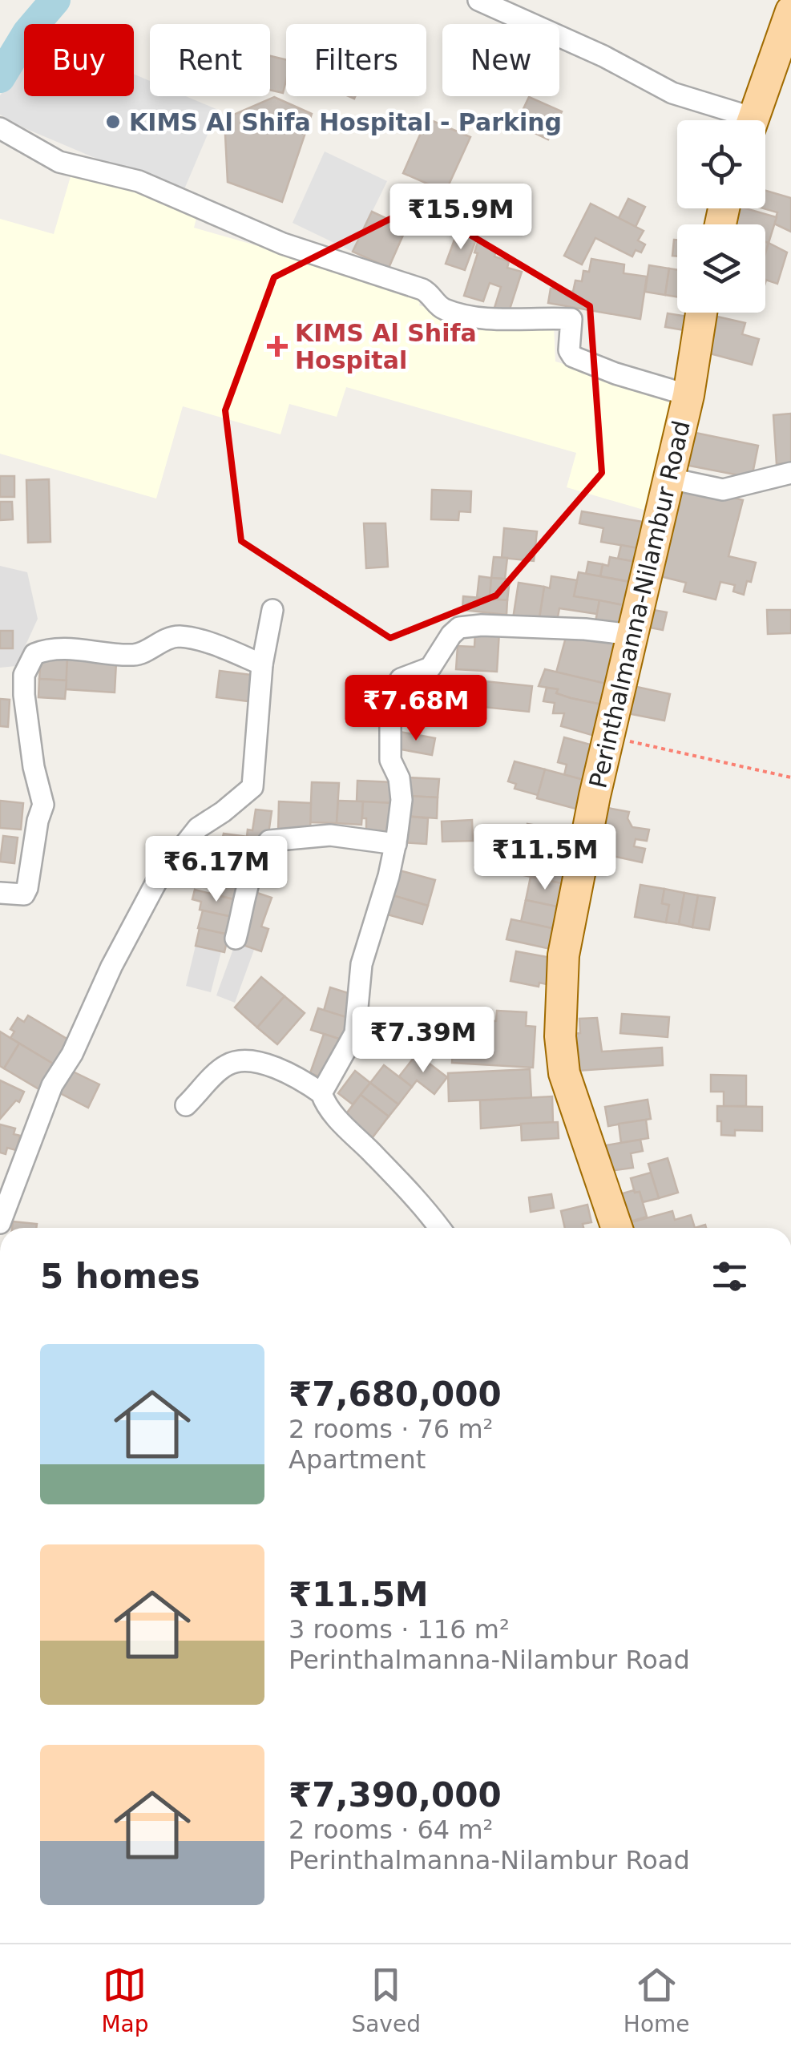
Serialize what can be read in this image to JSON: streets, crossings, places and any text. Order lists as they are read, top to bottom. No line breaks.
{"streets":{"main road":["Perinthalmanna-Nilambur Road"]},"places":{"other":["KIMS Al Shifa Hospital - Parking"],"health":["KIMS Al Shifa Hospital"]},"page":{"chip":["Buy","Rent","Filters","New"],"price":["₹15.9M","₹7.68M","₹11.5M","₹6.17M","₹7.39M"],"heading":"5 homes","list":[{"name":"₹7,680,000","note":"2 rooms · 76 m² · Apartment"},{"name":"₹11.5M","note":"3 rooms · 116 m² · Perinthalmanna-Nilambur Road"},{"name":"₹7,390,000","note":"2 rooms · 64 m² · Perinthalmanna-Nilambur Road"}],"tabs":["Map","Saved","Home"]}}
